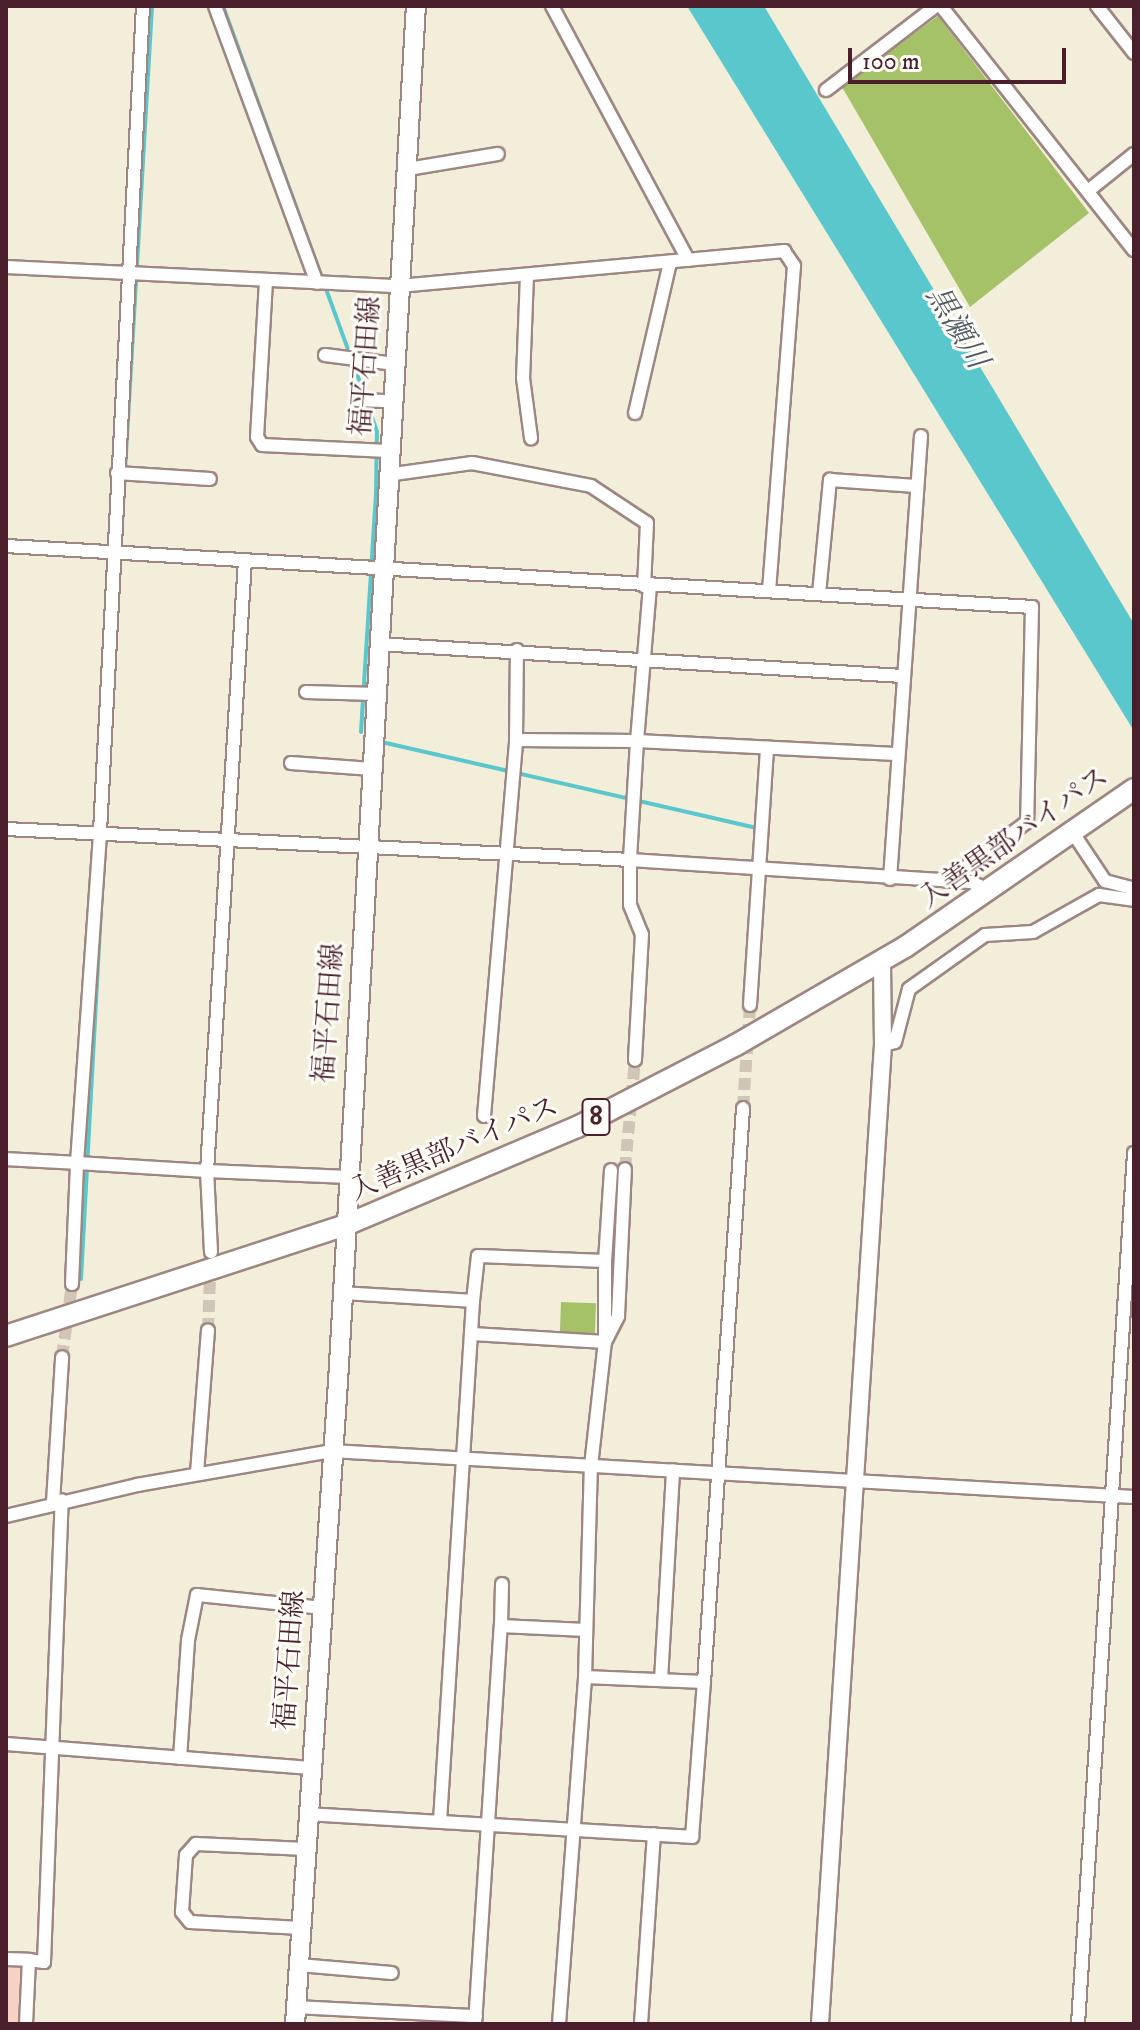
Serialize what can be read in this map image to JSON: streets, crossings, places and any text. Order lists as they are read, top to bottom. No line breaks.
{"streets":{"highway":["入善黒部バイパス","8"],"main road":["福平石田線"]},"crossings":[["福平石田線","入善黒部バイパス"]],"water":["黒瀬川"],"scale_bar":"100 m"}
